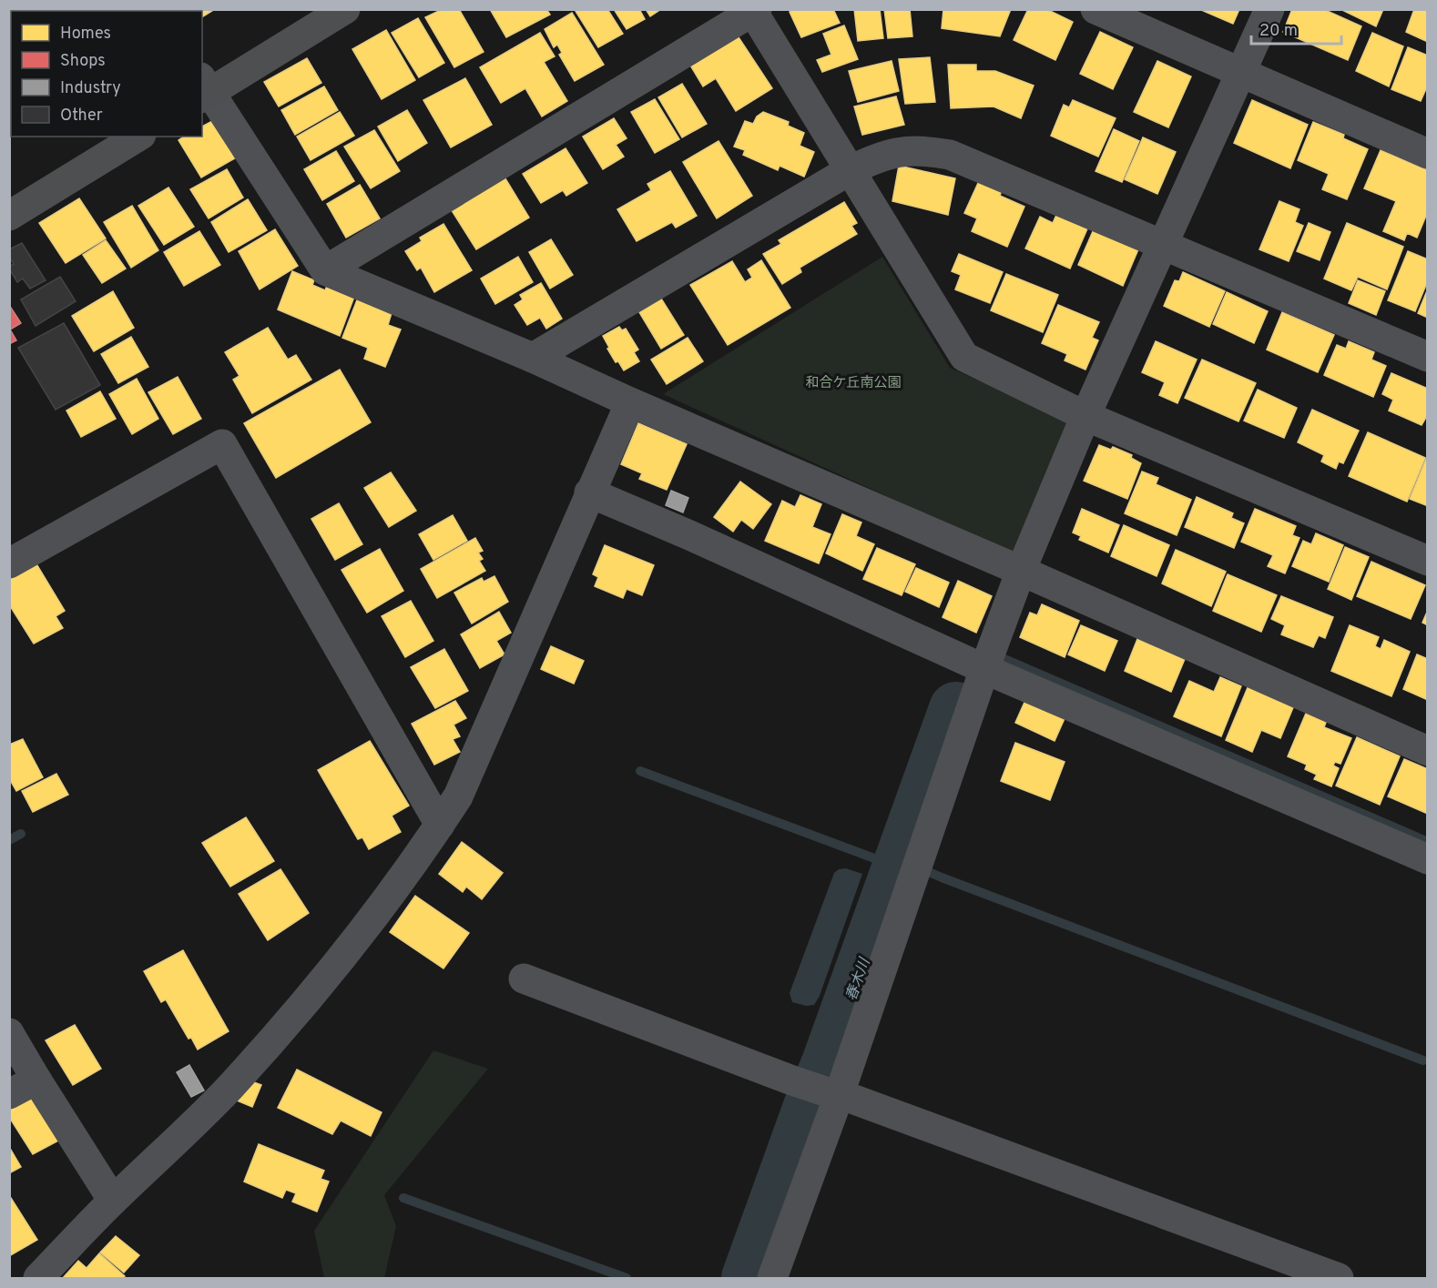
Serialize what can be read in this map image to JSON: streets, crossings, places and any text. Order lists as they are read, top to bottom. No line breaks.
{"water":["春木川"],"parks":["和合ケ丘南公園"],"legend":["Homes","Shops","Industry","Other"],"scale_bar":"20 m"}
